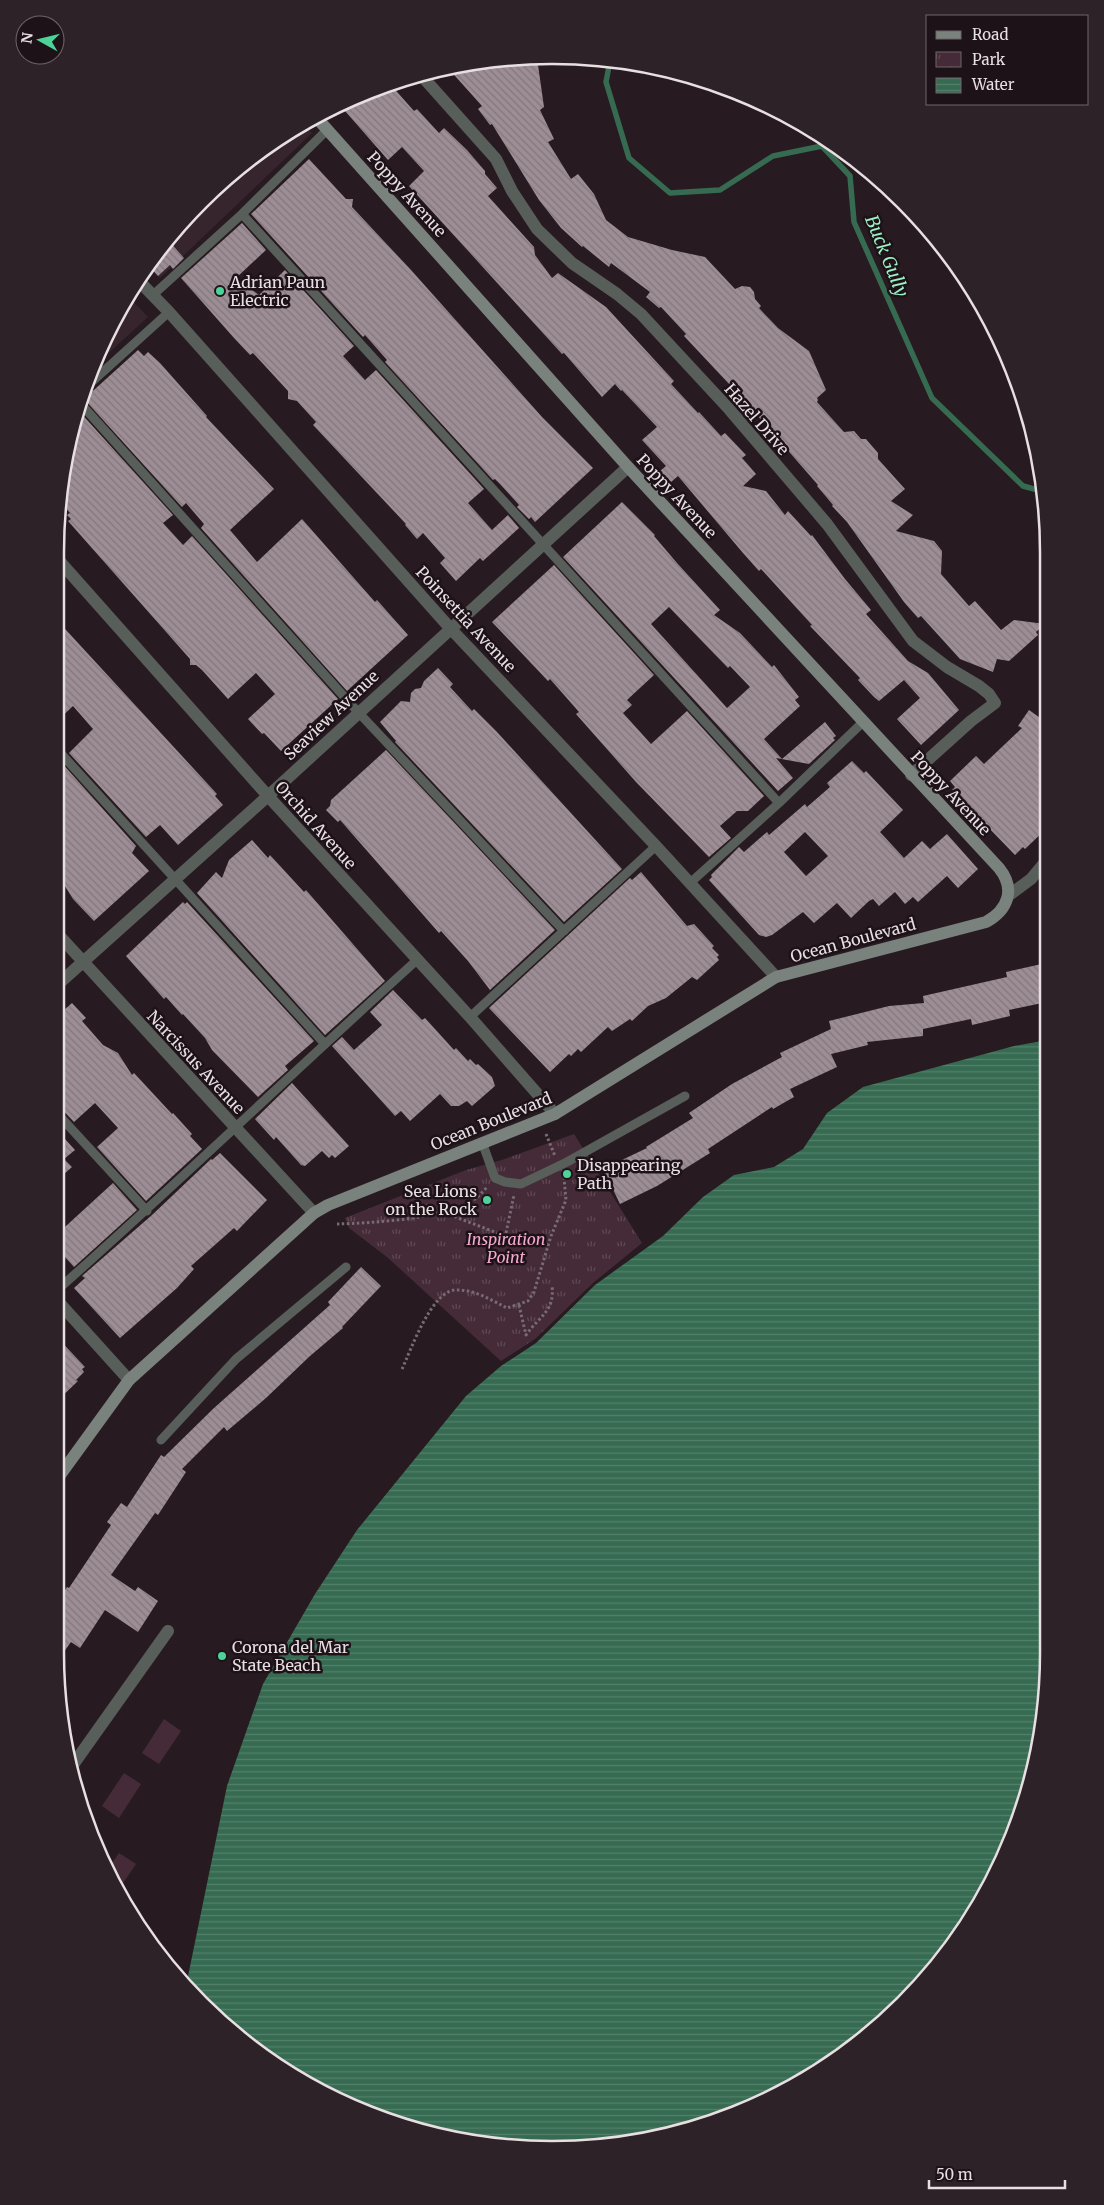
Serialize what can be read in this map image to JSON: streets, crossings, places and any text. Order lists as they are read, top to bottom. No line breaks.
{"streets":{"street":["Poppy Avenue","Hazel Drive","Poinsettia Avenue","Seaview Avenue","Orchid Avenue","Ocean Boulevard","Narcissus Avenue"]},"crossings":[["Poppy Avenue","Hazel Drive"],["Poppy Avenue","Seaview Avenue"],["Poppy Avenue","Ocean Boulevard"],["Poinsettia Avenue","Seaview Avenue"],["Poinsettia Avenue","Ocean Boulevard"],["Seaview Avenue","Orchid Avenue"],["Seaview Avenue","Narcissus Avenue"],["Orchid Avenue","Ocean Boulevard"],["Ocean Boulevard","Narcissus Avenue"]],"water":["Buck Gully"],"parks":["Inspiration Point"],"places":["Adrian Paun Electric","Disappearing Path","Sea Lions on the Rock","Corona del Mar State Beach"],"legend":["Road","Park","Water"],"scale_bar":"50 m","north":"left"}
